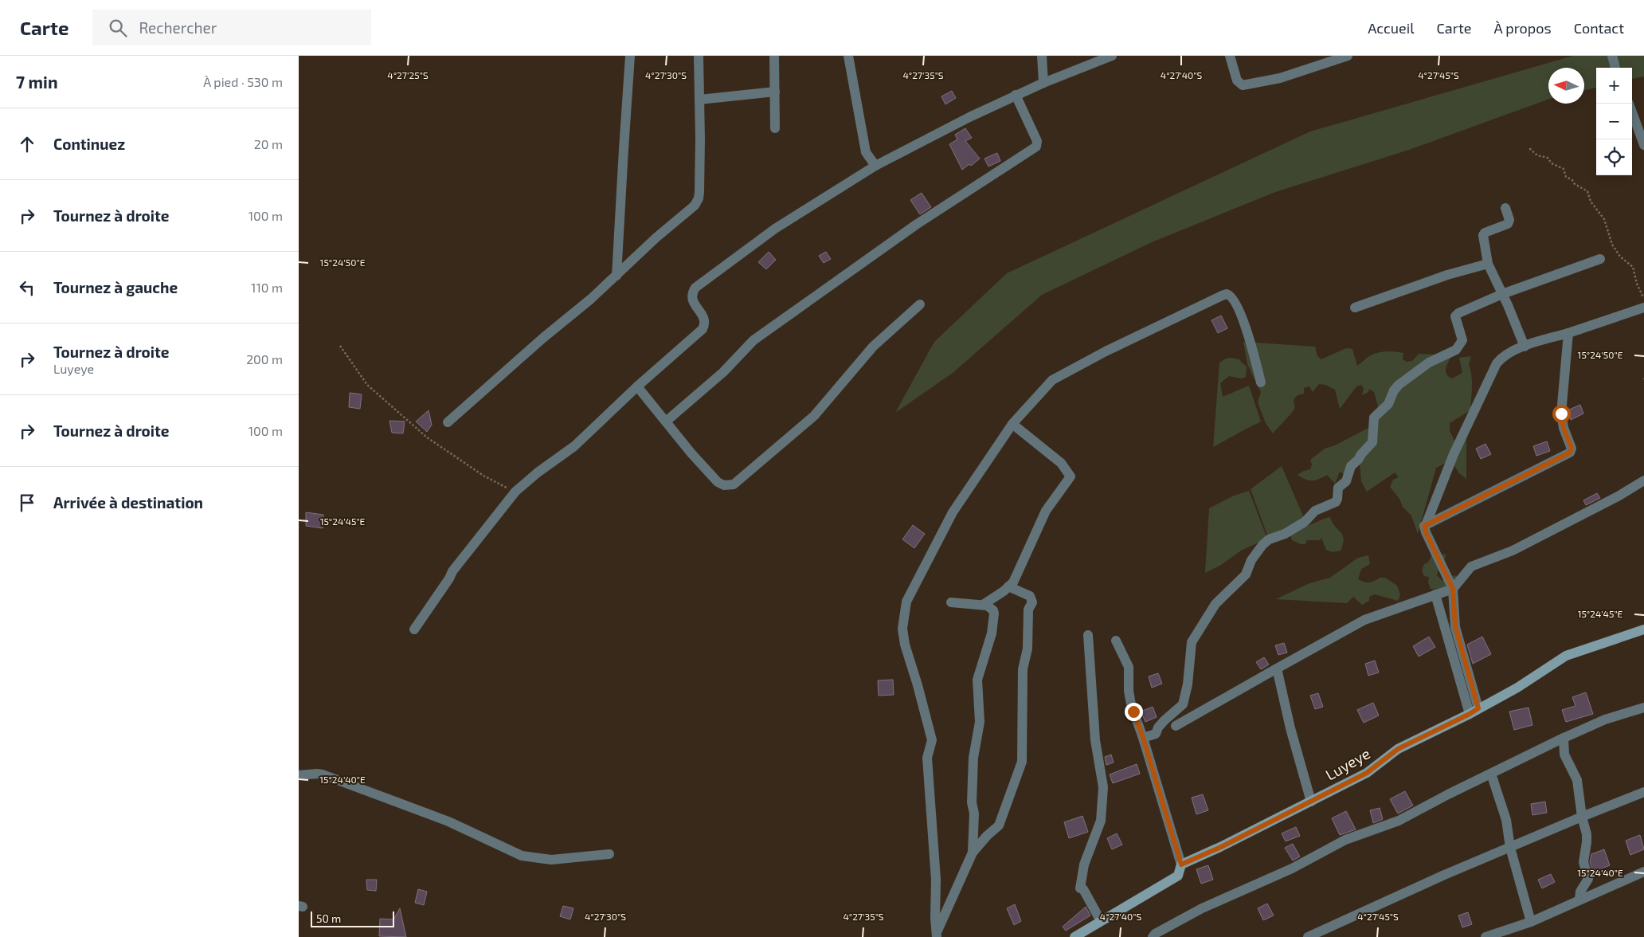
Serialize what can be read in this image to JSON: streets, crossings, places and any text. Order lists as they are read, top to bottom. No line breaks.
{"streets":{"street":["Luyeye"]},"scale_bar":"50 m","north":"left","page":{"header":"Carte","search":"Rechercher","nav":["Accueil","Carte","À propos","Contact"],"heading":["7 min","À pied · 530 m"],"map_buttons":["+","−"],"list":[["Continuez","20 m"],["Tournez à droite","100 m"],["Tournez à gauche","110 m"],["Tournez à droite","Luyeye","200 m"],["Tournez à droite","100 m"],"Arrivée à destination"],"scale":"50 m"},"coordinates":["4°27'25\"S","4°27'30\"S","4°27'35\"S","4°27'40\"S","4°27'45\"S","15°24'50\"E","15°24'45\"E","15°24'40\"E"]}
